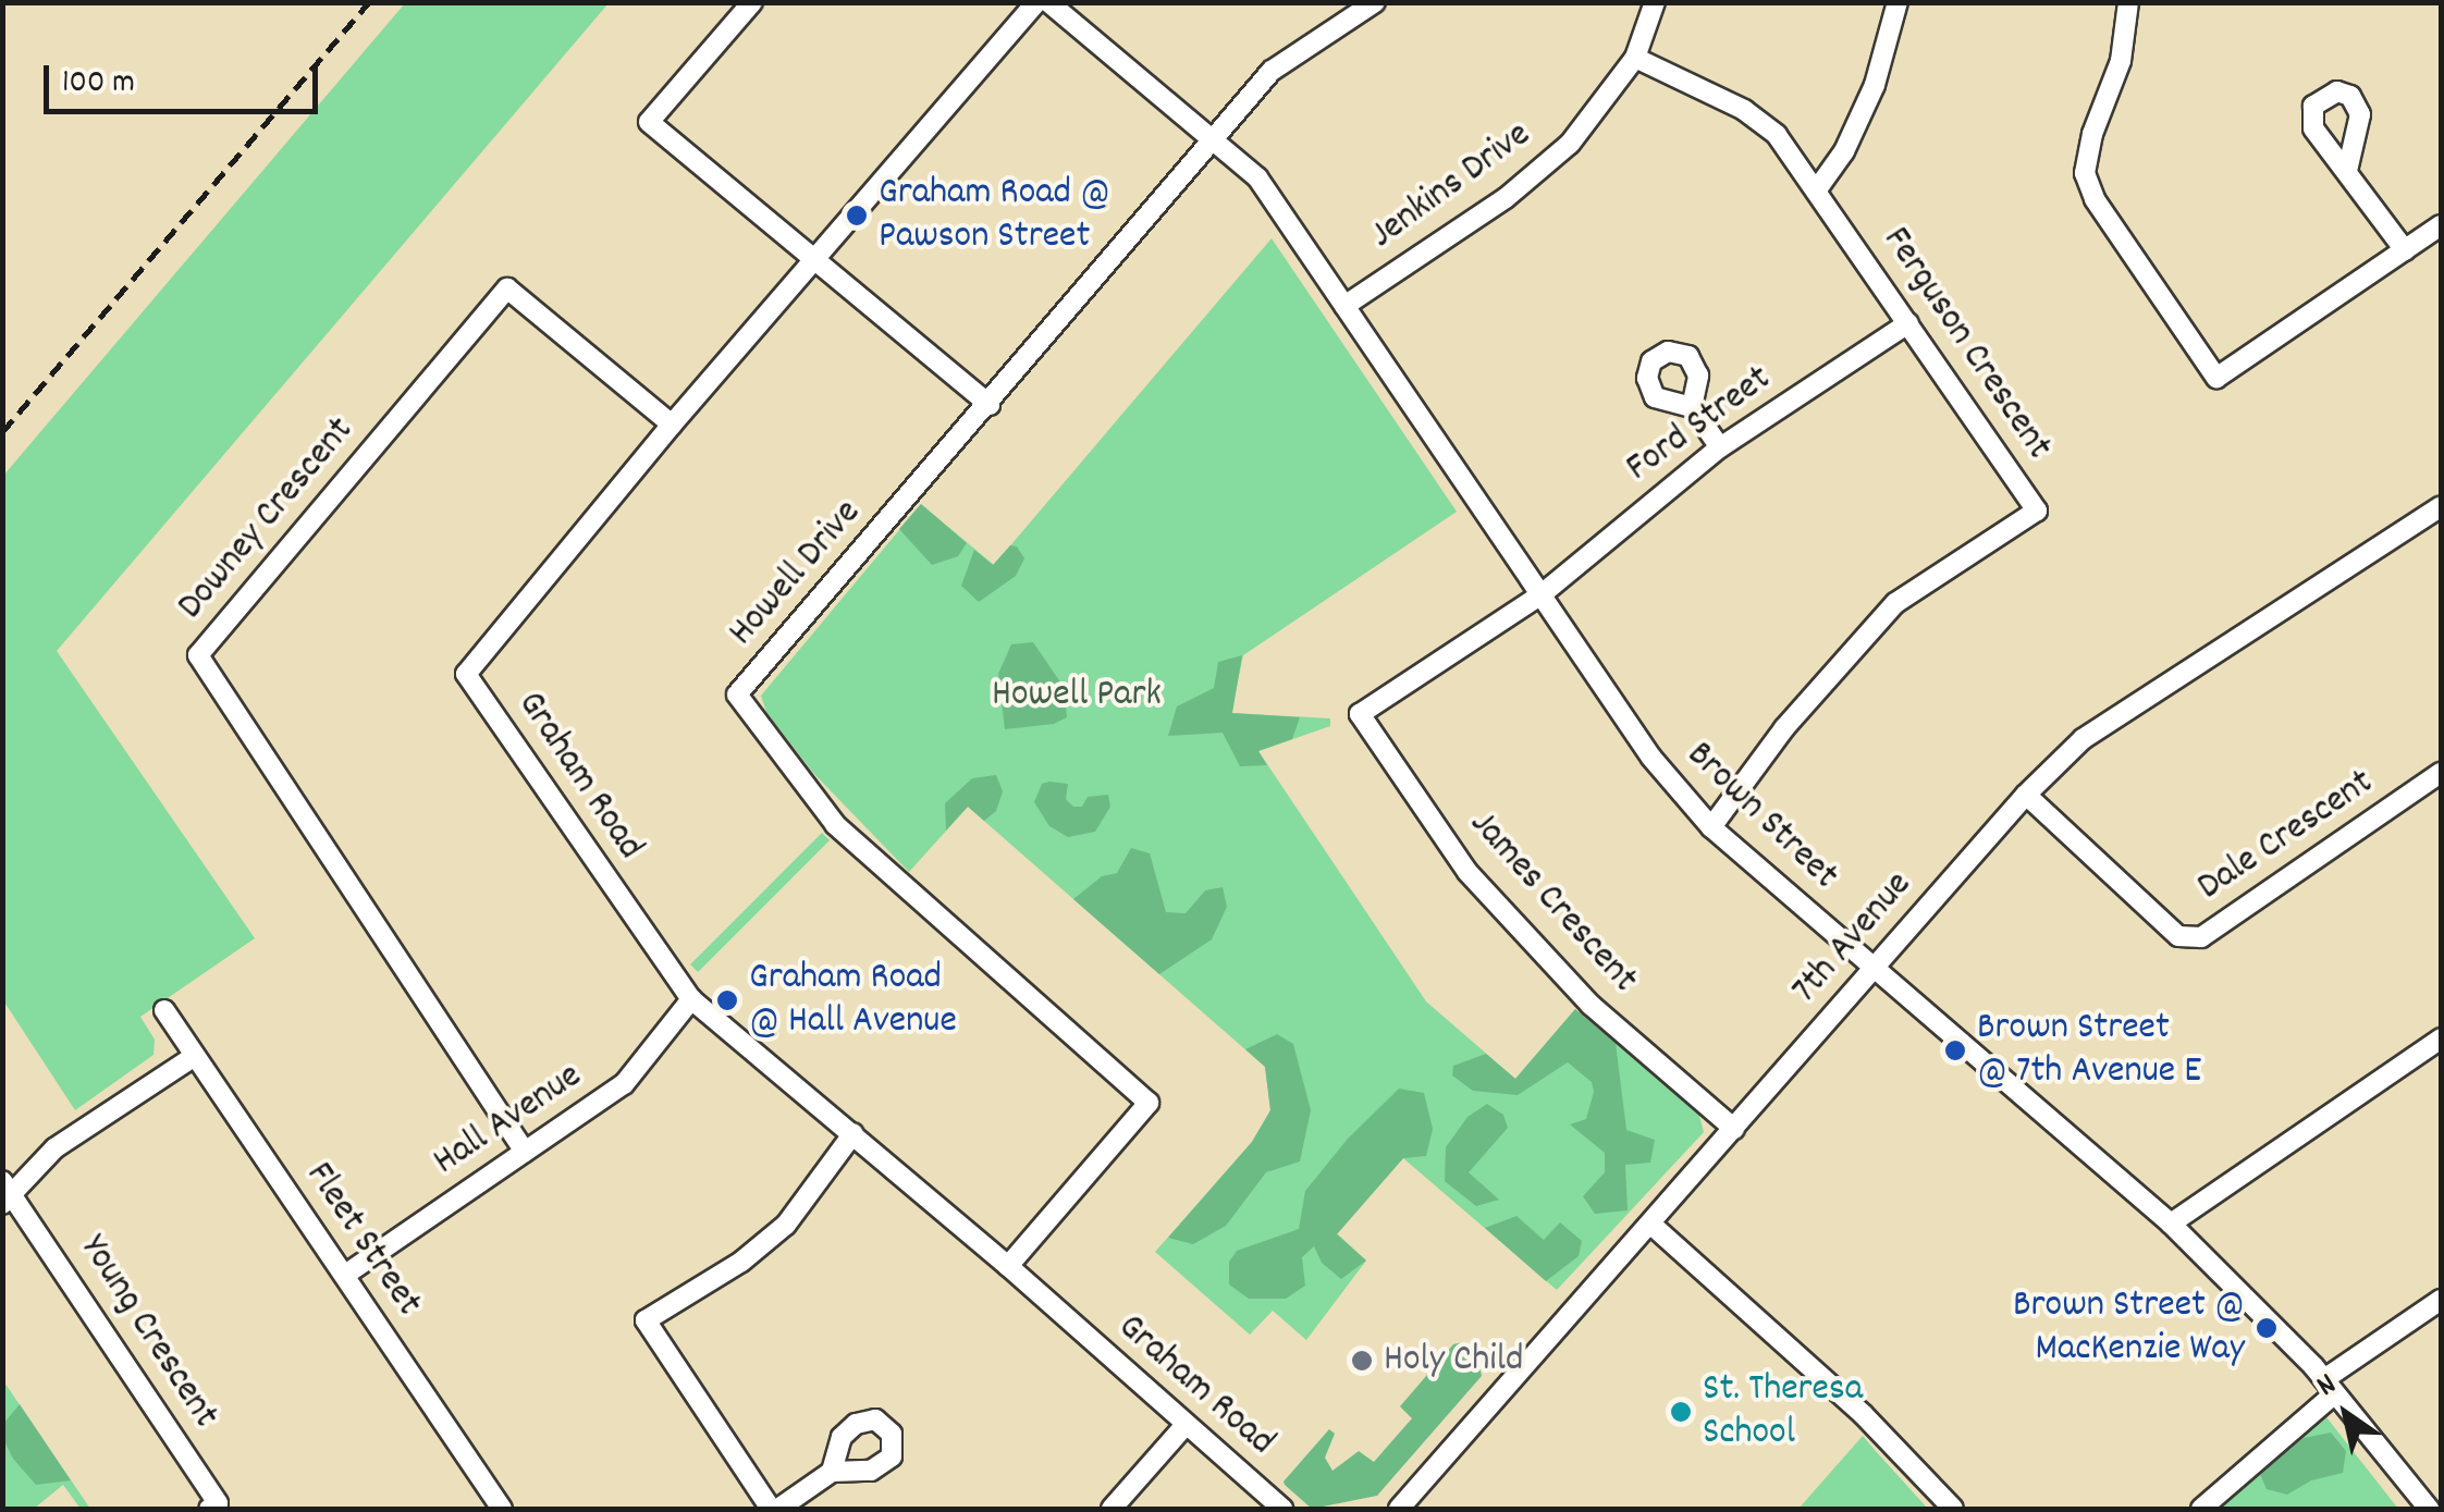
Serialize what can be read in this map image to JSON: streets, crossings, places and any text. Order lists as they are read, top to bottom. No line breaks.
{"streets":{"street":["Jenkins Drive","Ferguson Crescent","Ford Street","Downey Crescent","Howell Drive","Graham Road","Brown Street","Dale Crescent","James Crescent","7th Avenue","Hall Avenue","Fleet Street","Young Crescent"]},"crossings":[["Jenkins Drive","Ferguson Crescent"],["Jenkins Drive","Brown Street"],["Ferguson Crescent","Ford Street"],["Ferguson Crescent","Brown Street"],["Ford Street","Brown Street"],["Ford Street","James Crescent"],["Downey Crescent","Graham Road"],["Downey Crescent","Hall Avenue"],["Howell Drive","Graham Road"],["Howell Drive","Brown Street"],["Graham Road","Hall Avenue"],["Brown Street","James Crescent"],["Brown Street","7th Avenue"],["Dale Crescent","7th Avenue"],["James Crescent","7th Avenue"],["Hall Avenue","Fleet Street"]],"parks":["Howell Park"],"places":["Graham Road @ Pawson Street","Graham Road @ Hall Avenue","Brown Street @ 7th Avenue E","Brown Street @ MacKenzie Way","Holy Child","St. Theresa School"],"scale_bar":"100 m","north":"top left"}
